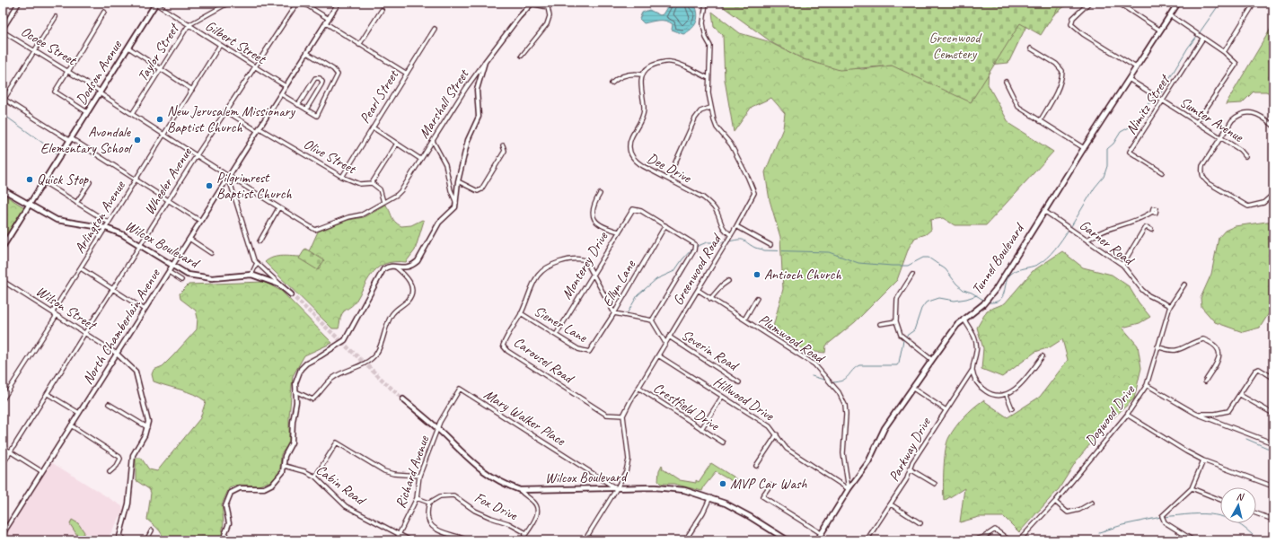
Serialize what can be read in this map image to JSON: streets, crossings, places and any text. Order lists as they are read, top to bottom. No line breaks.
{"streets":{"main road":["Dodson Avenue","Wilcox Boulevard","Tunnel Boulevard"],"street":["Gilbert Street","Ocoee Street","Taylor Street","Pearl Street","Marshall Street","Nimitz Street","Sumter Avenue","Olive Street","Dee Drive","Wheeler Avenue","Arlington Avenue","Garner Road","Monterey Drive","Greenwood Road","Ellyn Lane","Wilson Street","Siener Lane","North Chamberlain Avenue","Plumwood Road","Severin Road","Carousel Road","Hillwood Drive","Crestfield Drive","Dogwood Drive","Mary Walker Place","Parkway Drive","Richard Avenue","Cabin Road","Fox Drive"]},"crossings":[["Gilbert Street","Taylor Street"],["Gilbert Street","Dodson Avenue"],["Gilbert Street","Wheeler Avenue"],["Gilbert Street","Arlington Avenue"],["Gilbert Street","North Chamberlain Avenue"],["Ocoee Street","Taylor Street"],["Ocoee Street","Dodson Avenue"],["Ocoee Street","Marshall Street"],["Ocoee Street","Wheeler Avenue"],["Ocoee Street","Arlington Avenue"],["Ocoee Street","North Chamberlain Avenue"],["Dodson Avenue","Wilcox Boulevard"],["Pearl Street","Olive Street"],["Nimitz Street","Sumter Avenue"],["Sumter Avenue","Tunnel Boulevard"],["Olive Street","Wheeler Avenue"],["Olive Street","North Chamberlain Avenue"],["Dee Drive","Greenwood Road"],["Wheeler Avenue","Wilcox Boulevard"],["Wheeler Avenue","Wilson Street"],["Arlington Avenue","Wilcox Boulevard"],["Arlington Avenue","Wilson Street"],["Garner Road","Tunnel Boulevard"],["Garner Road","Dogwood Drive"],["Wilcox Boulevard","North Chamberlain Avenue"],["Wilcox Boulevard","Mary Walker Place"],["Wilcox Boulevard","Richard Avenue"],["Tunnel Boulevard","Plumwood Road"],["Tunnel Boulevard","Hillwood Drive"],["Monterey Drive","Ellyn Lane"],["Monterey Drive","Siener Lane"],["Monterey Drive","Carousel Road"],["Greenwood Road","Plumwood Road"],["Greenwood Road","Severin Road"],["Greenwood Road","Carousel Road"],["Greenwood Road","Hillwood Drive"],["Greenwood Road","Crestfield Drive"],["Ellyn Lane","Siener Lane"],["Ellyn Lane","Carousel Road"],["Wilson Street","North Chamberlain Avenue"],["Siener Lane","Carousel Road"],["Plumwood Road","Hillwood Drive"],["Mary Walker Place","Richard Avenue"],["Richard Avenue","Cabin Road"]],"parks":["Greenwood Cemetery"],"places":["New Jerusalem Missionary Baptist Church","Avondale Elementary School","Quick Stop","Pilgrimrest Baptist Church","Antioch Church","MVP Car Wash"],"north":"top"}
